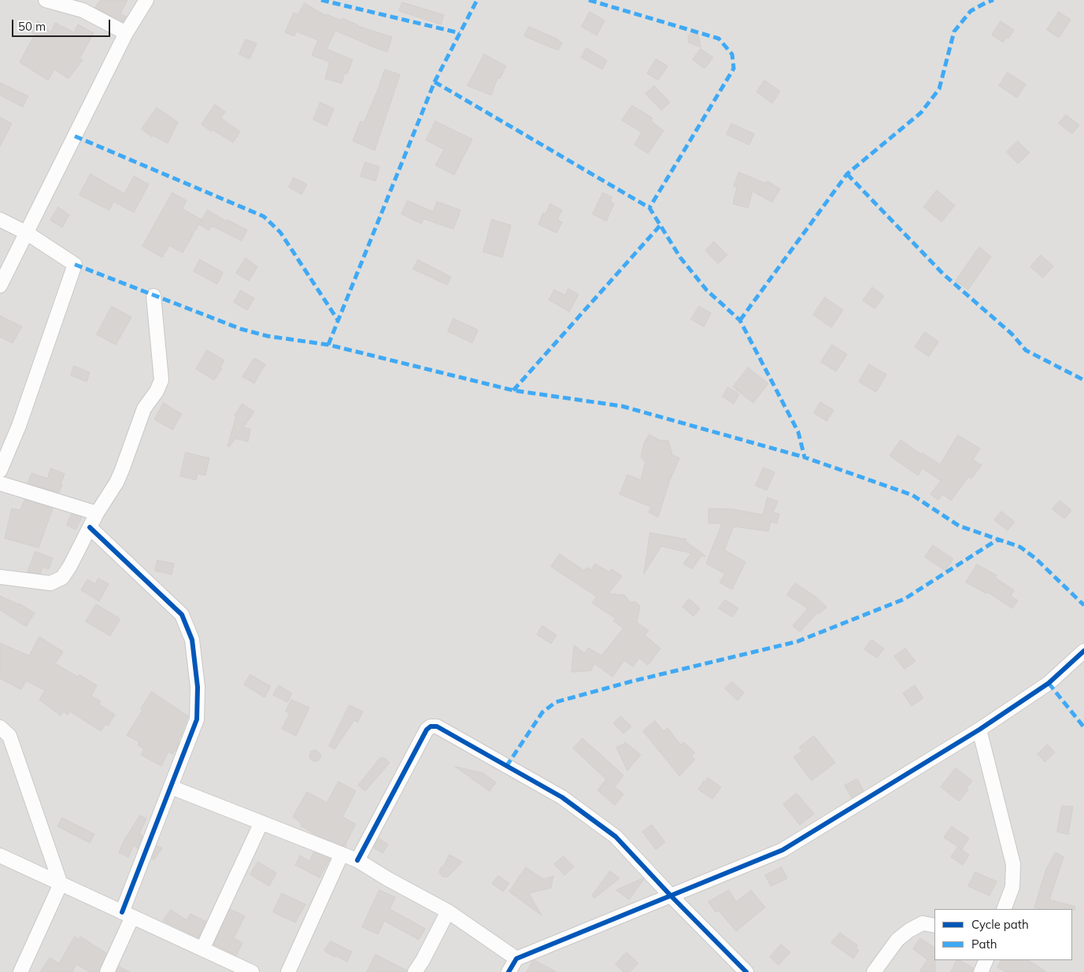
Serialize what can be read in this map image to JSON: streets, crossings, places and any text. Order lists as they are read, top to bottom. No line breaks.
{"legend":["Cycle path","Path"],"scale_bar":"50 m"}
